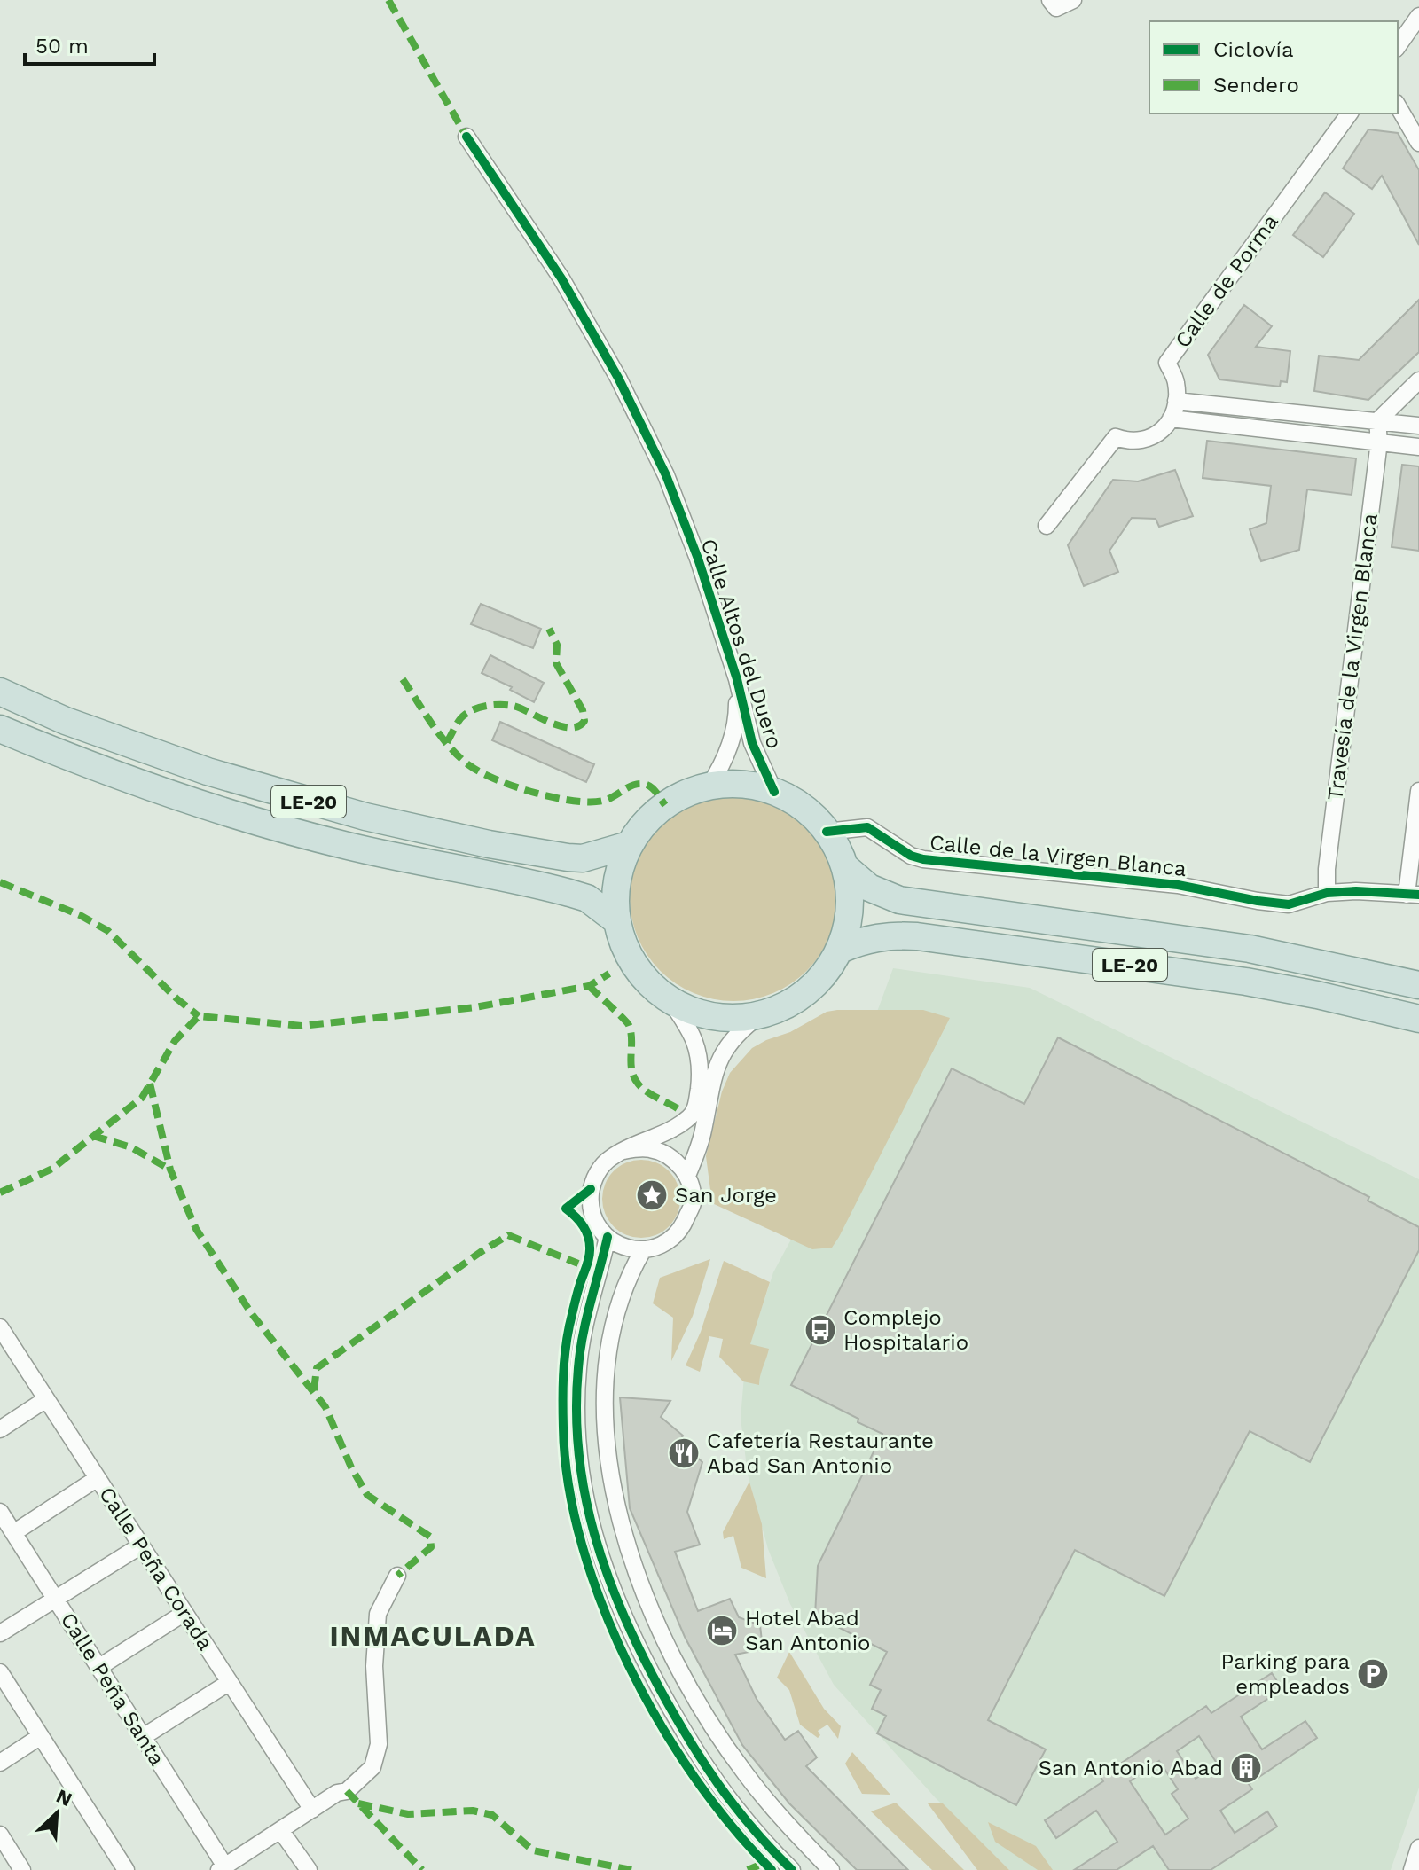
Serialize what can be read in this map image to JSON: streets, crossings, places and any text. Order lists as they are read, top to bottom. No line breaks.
{"streets":{"highway":["LE-20"],"street":["Calle de Porma","Calle Altos del Duero","Travesía de la Virgen Blanca","Calle de la Virgen Blanca","Calle Peña Corada","Calle Peña Santa"]},"crossings":[["Calle Altos del Duero","LE-20"],["Calle Altos del Duero","Calle de la Virgen Blanca"],["Travesía de la Virgen Blanca","Calle de la Virgen Blanca"],["LE-20","Calle de la Virgen Blanca"]],"districts":["INMACULADA"],"places":{"place":["San Jorge"],"bus stop":["Complejo Hospitalario"],"restaurant":["Cafetería Restaurante Abad San Antonio"],"hotel":["Hotel Abad San Antonio"],"parking":["Parking para empleados"],"building":["San Antonio Abad"]},"legend":["Ciclovía","Sendero"],"scale_bar":"50 m","north":"top right"}
